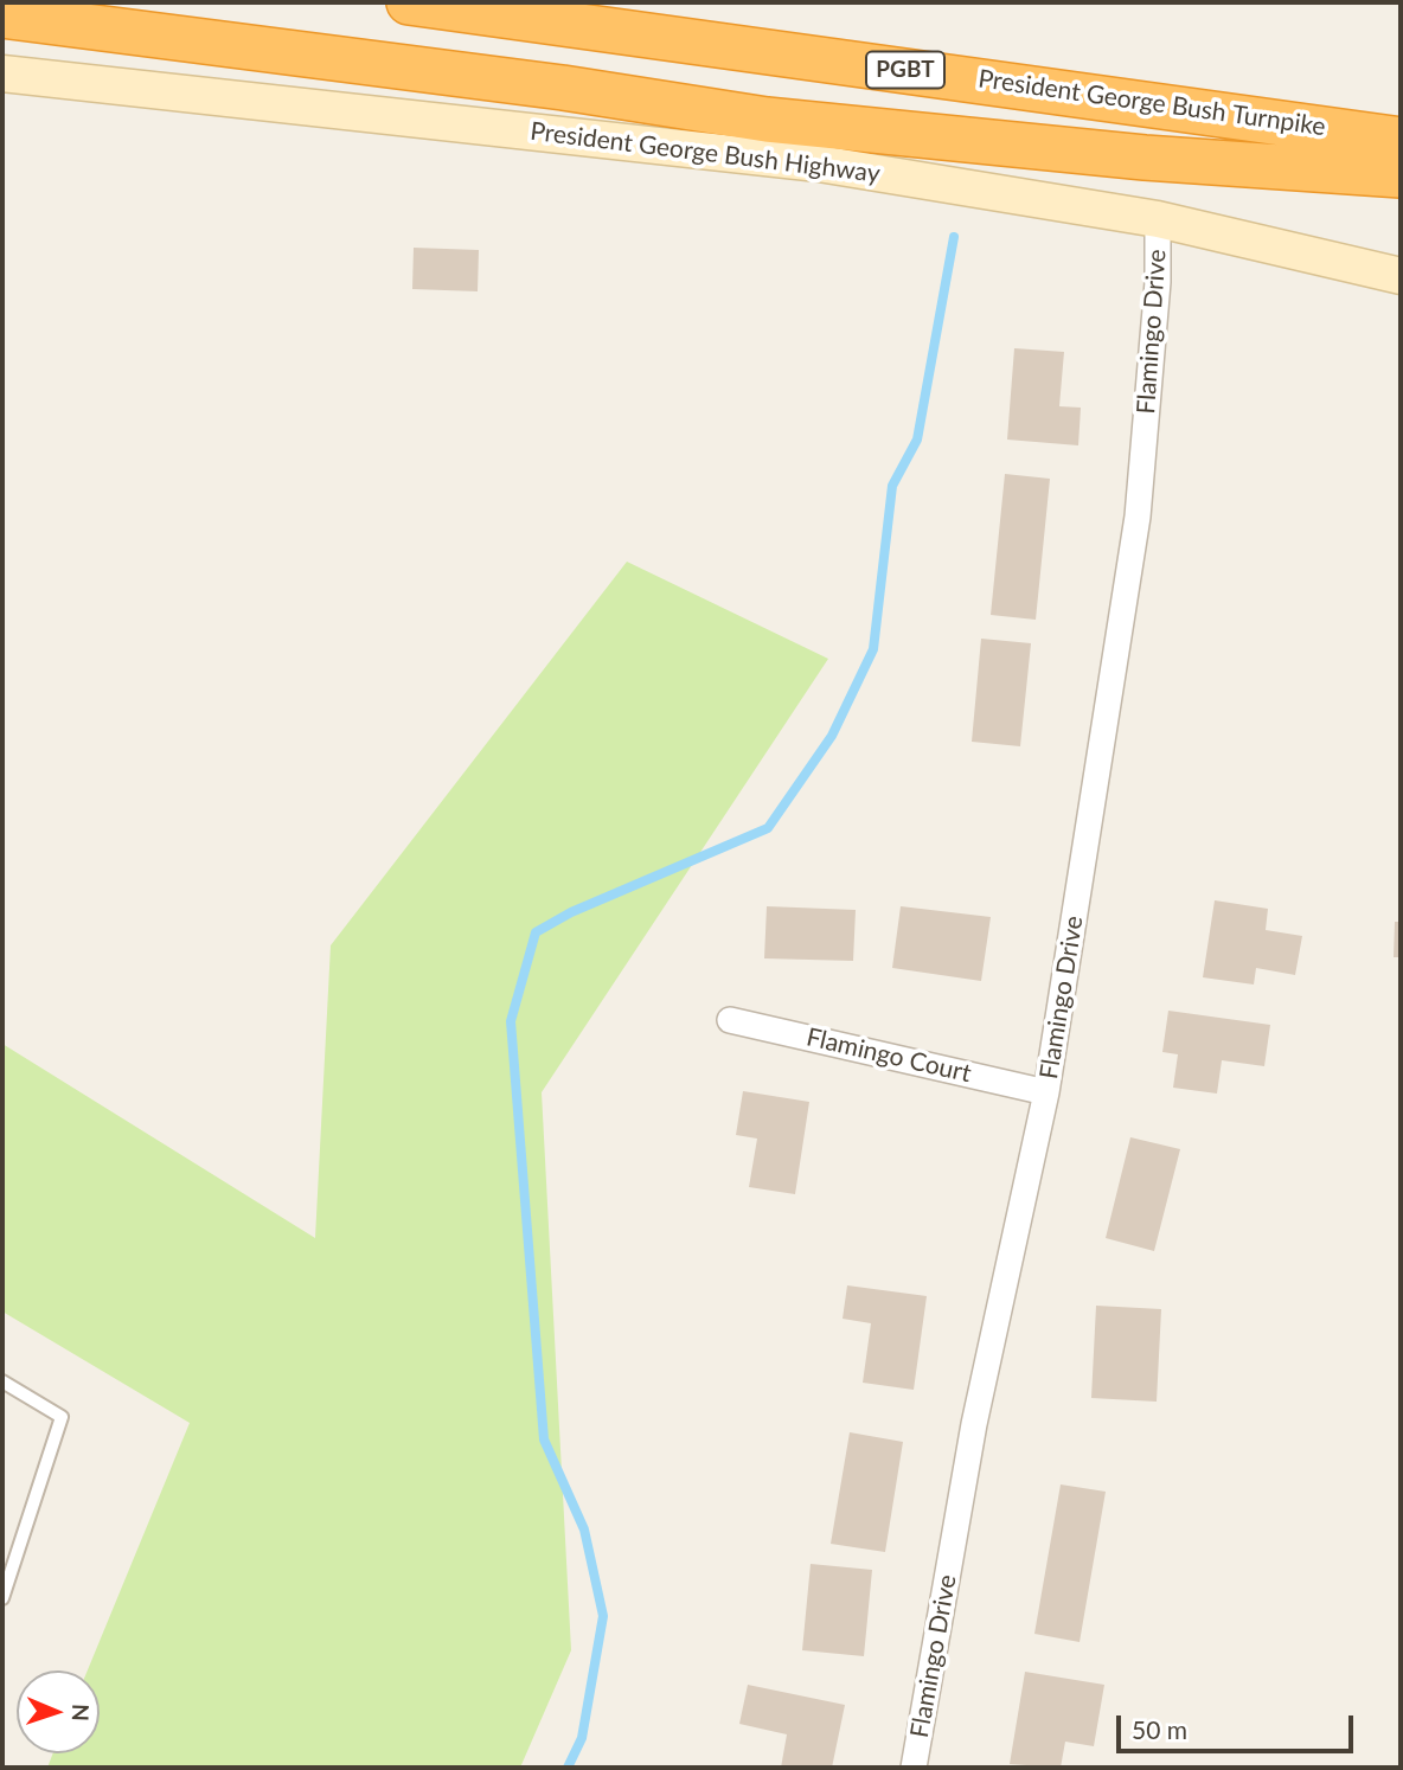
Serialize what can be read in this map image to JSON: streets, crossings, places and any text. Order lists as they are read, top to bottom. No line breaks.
{"streets":{"highway":["PGBT","President George Bush Turnpike"],"main road":["President George Bush Highway"],"street":["Flamingo Drive","Flamingo Court"]},"crossings":[["President George Bush Highway","Flamingo Drive"],["Flamingo Drive","Flamingo Court"]],"scale_bar":"50 m","north":"right"}
